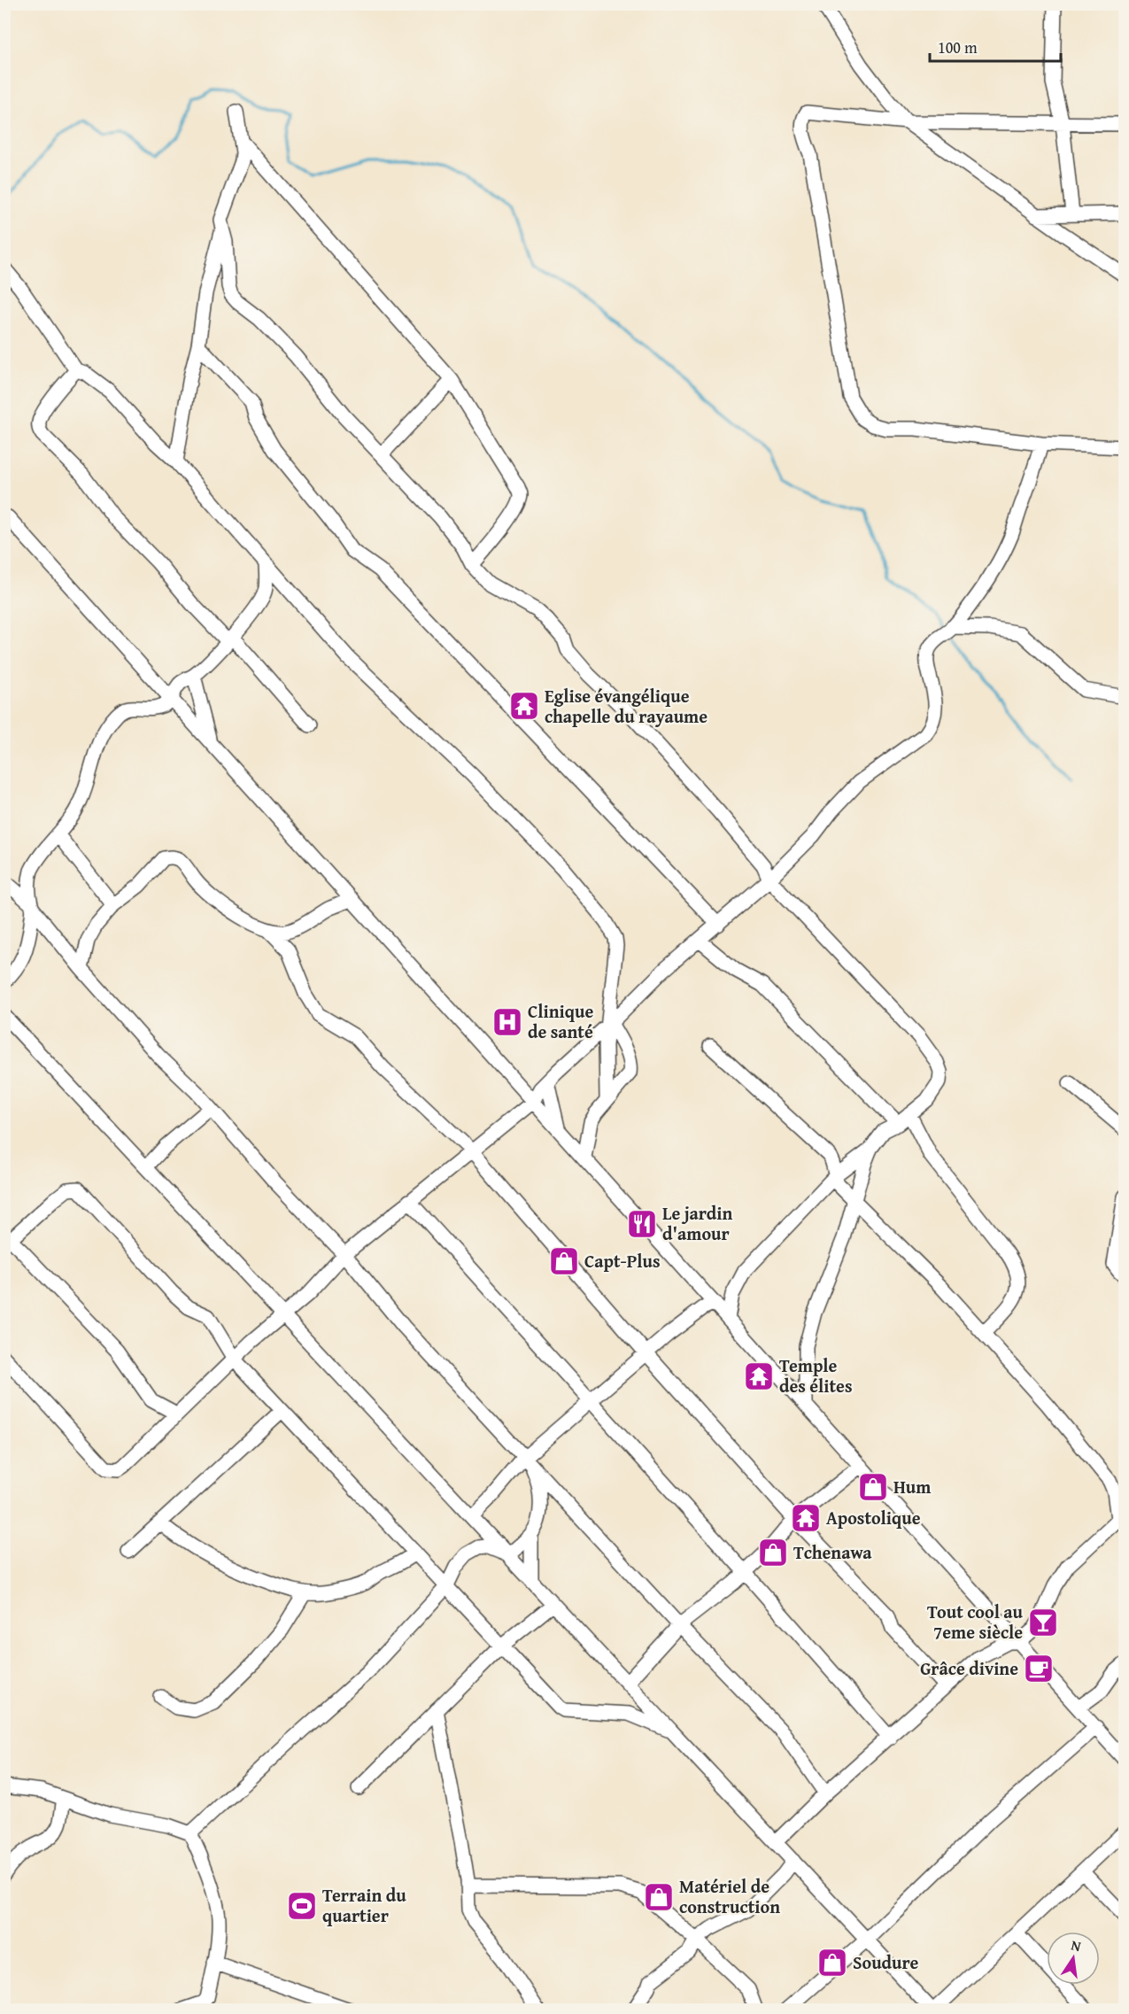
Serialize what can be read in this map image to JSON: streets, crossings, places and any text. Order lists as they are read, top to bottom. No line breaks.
{"places":{"temple":["Eglise évangélique chapelle du rayaume","Temple des élites","Apostolique"],"hospital":["Clinique de santé"],"restaurant":["Le jardin d'amour"],"shop":["Capt-Plus","Hum","Tchenawa","Matériel de construction","Soudure"],"bar":["Tout cool au 7eme siècle"],"cafe":["Grâce divine"],"sports":["Terrain du quartier"]},"scale_bar":"100 m","north":"top"}
